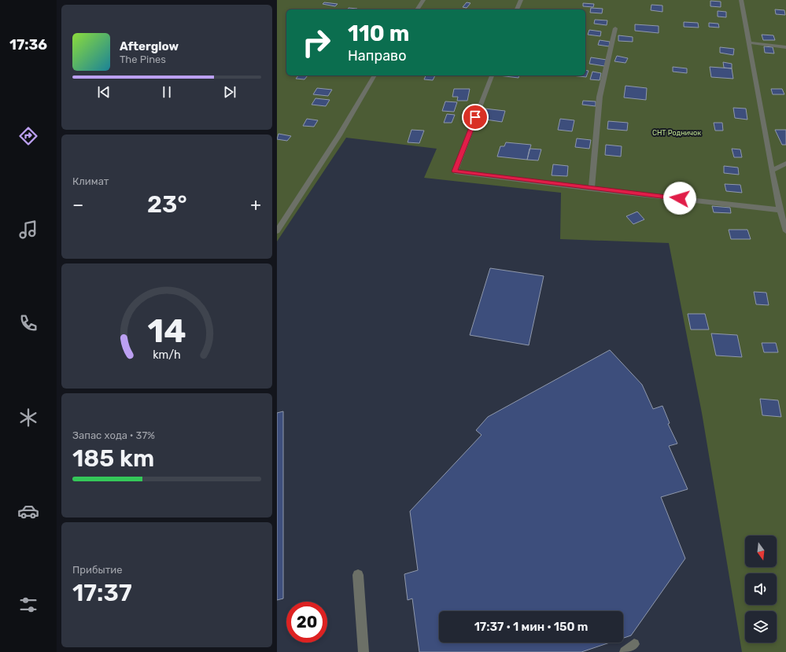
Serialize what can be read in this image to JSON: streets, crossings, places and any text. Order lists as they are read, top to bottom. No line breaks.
{"parks":["СНТ Родничок"],"north":"bottom","page":{"tabs":"17:36","turn":["110 m","Направо"],"song":["Afterglow","The Pines"],"tile":["Климат",["Запас хода · 37%","185 km"],["Прибытие","17:37"]],"heat":["−","23°","+"],"limit":"20","trip":"17:37 · 1 мин · 150 m","gauge":["14","km/h"]}}
